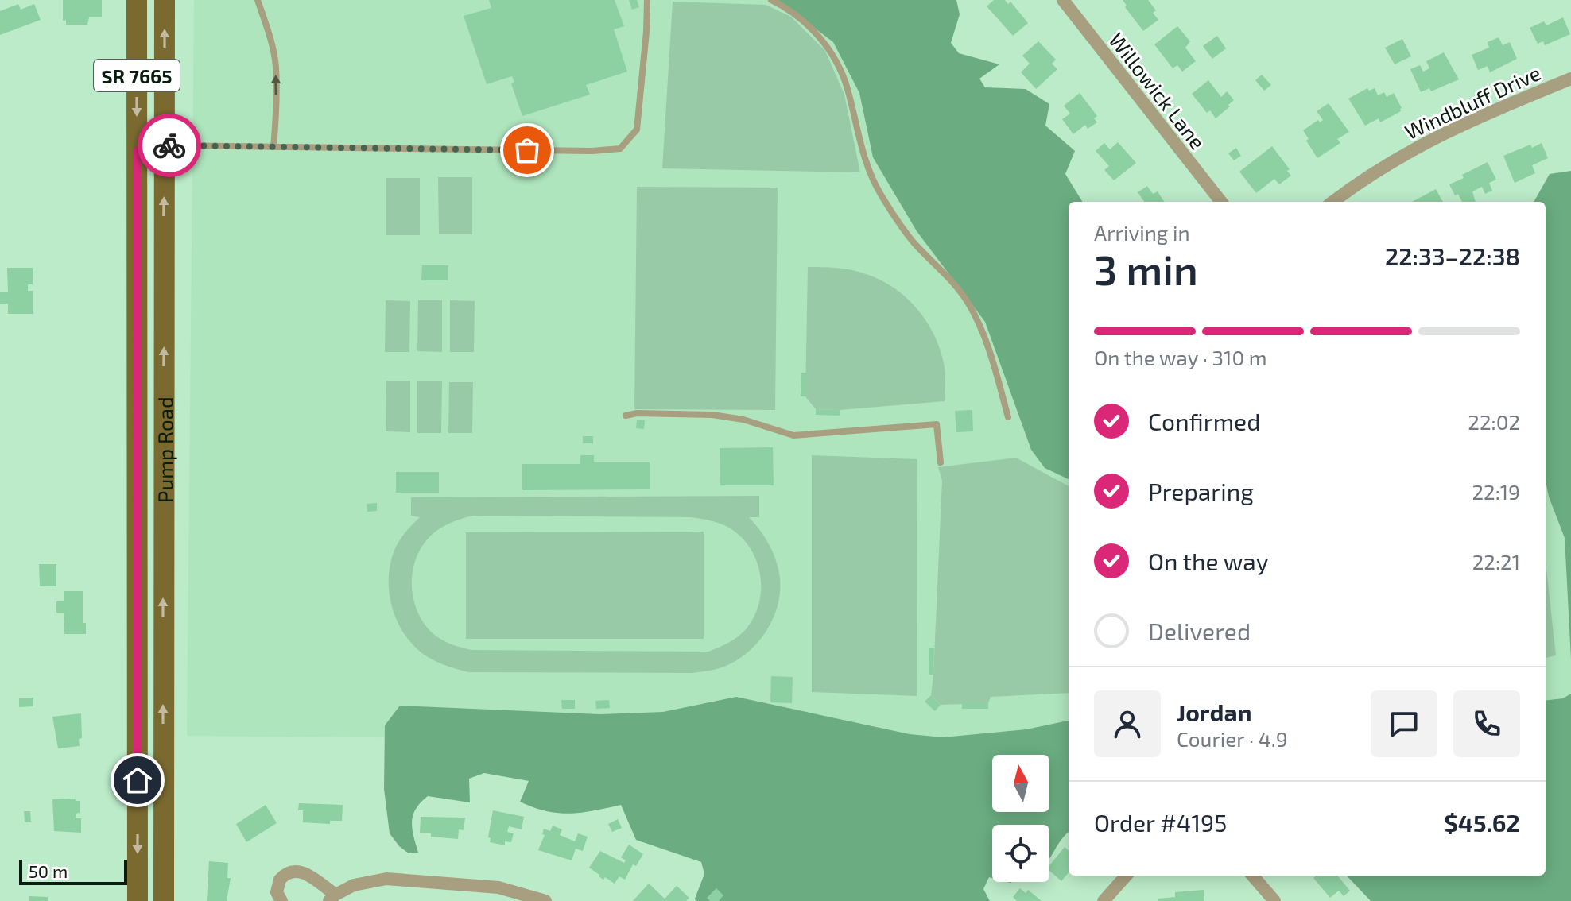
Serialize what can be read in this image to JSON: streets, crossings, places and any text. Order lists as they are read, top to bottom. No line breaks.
{"streets":{"main road":["SR 7665","Pump Road"],"street":["Willowick Lane","Windbluff Drive"]},"scale_bar":"50 m","north":"top","page":{"heading":["3 min","Arriving in","22:33–22:38"],"panel":["Jordan","Courier · 4.9","Order #4195","$45.62"],"bar":"On the way · 310 m","list":[["Confirmed","22:02"],["Preparing","22:19"],["On the way","22:21"],"Delivered"],"scale":"50 m"}}
